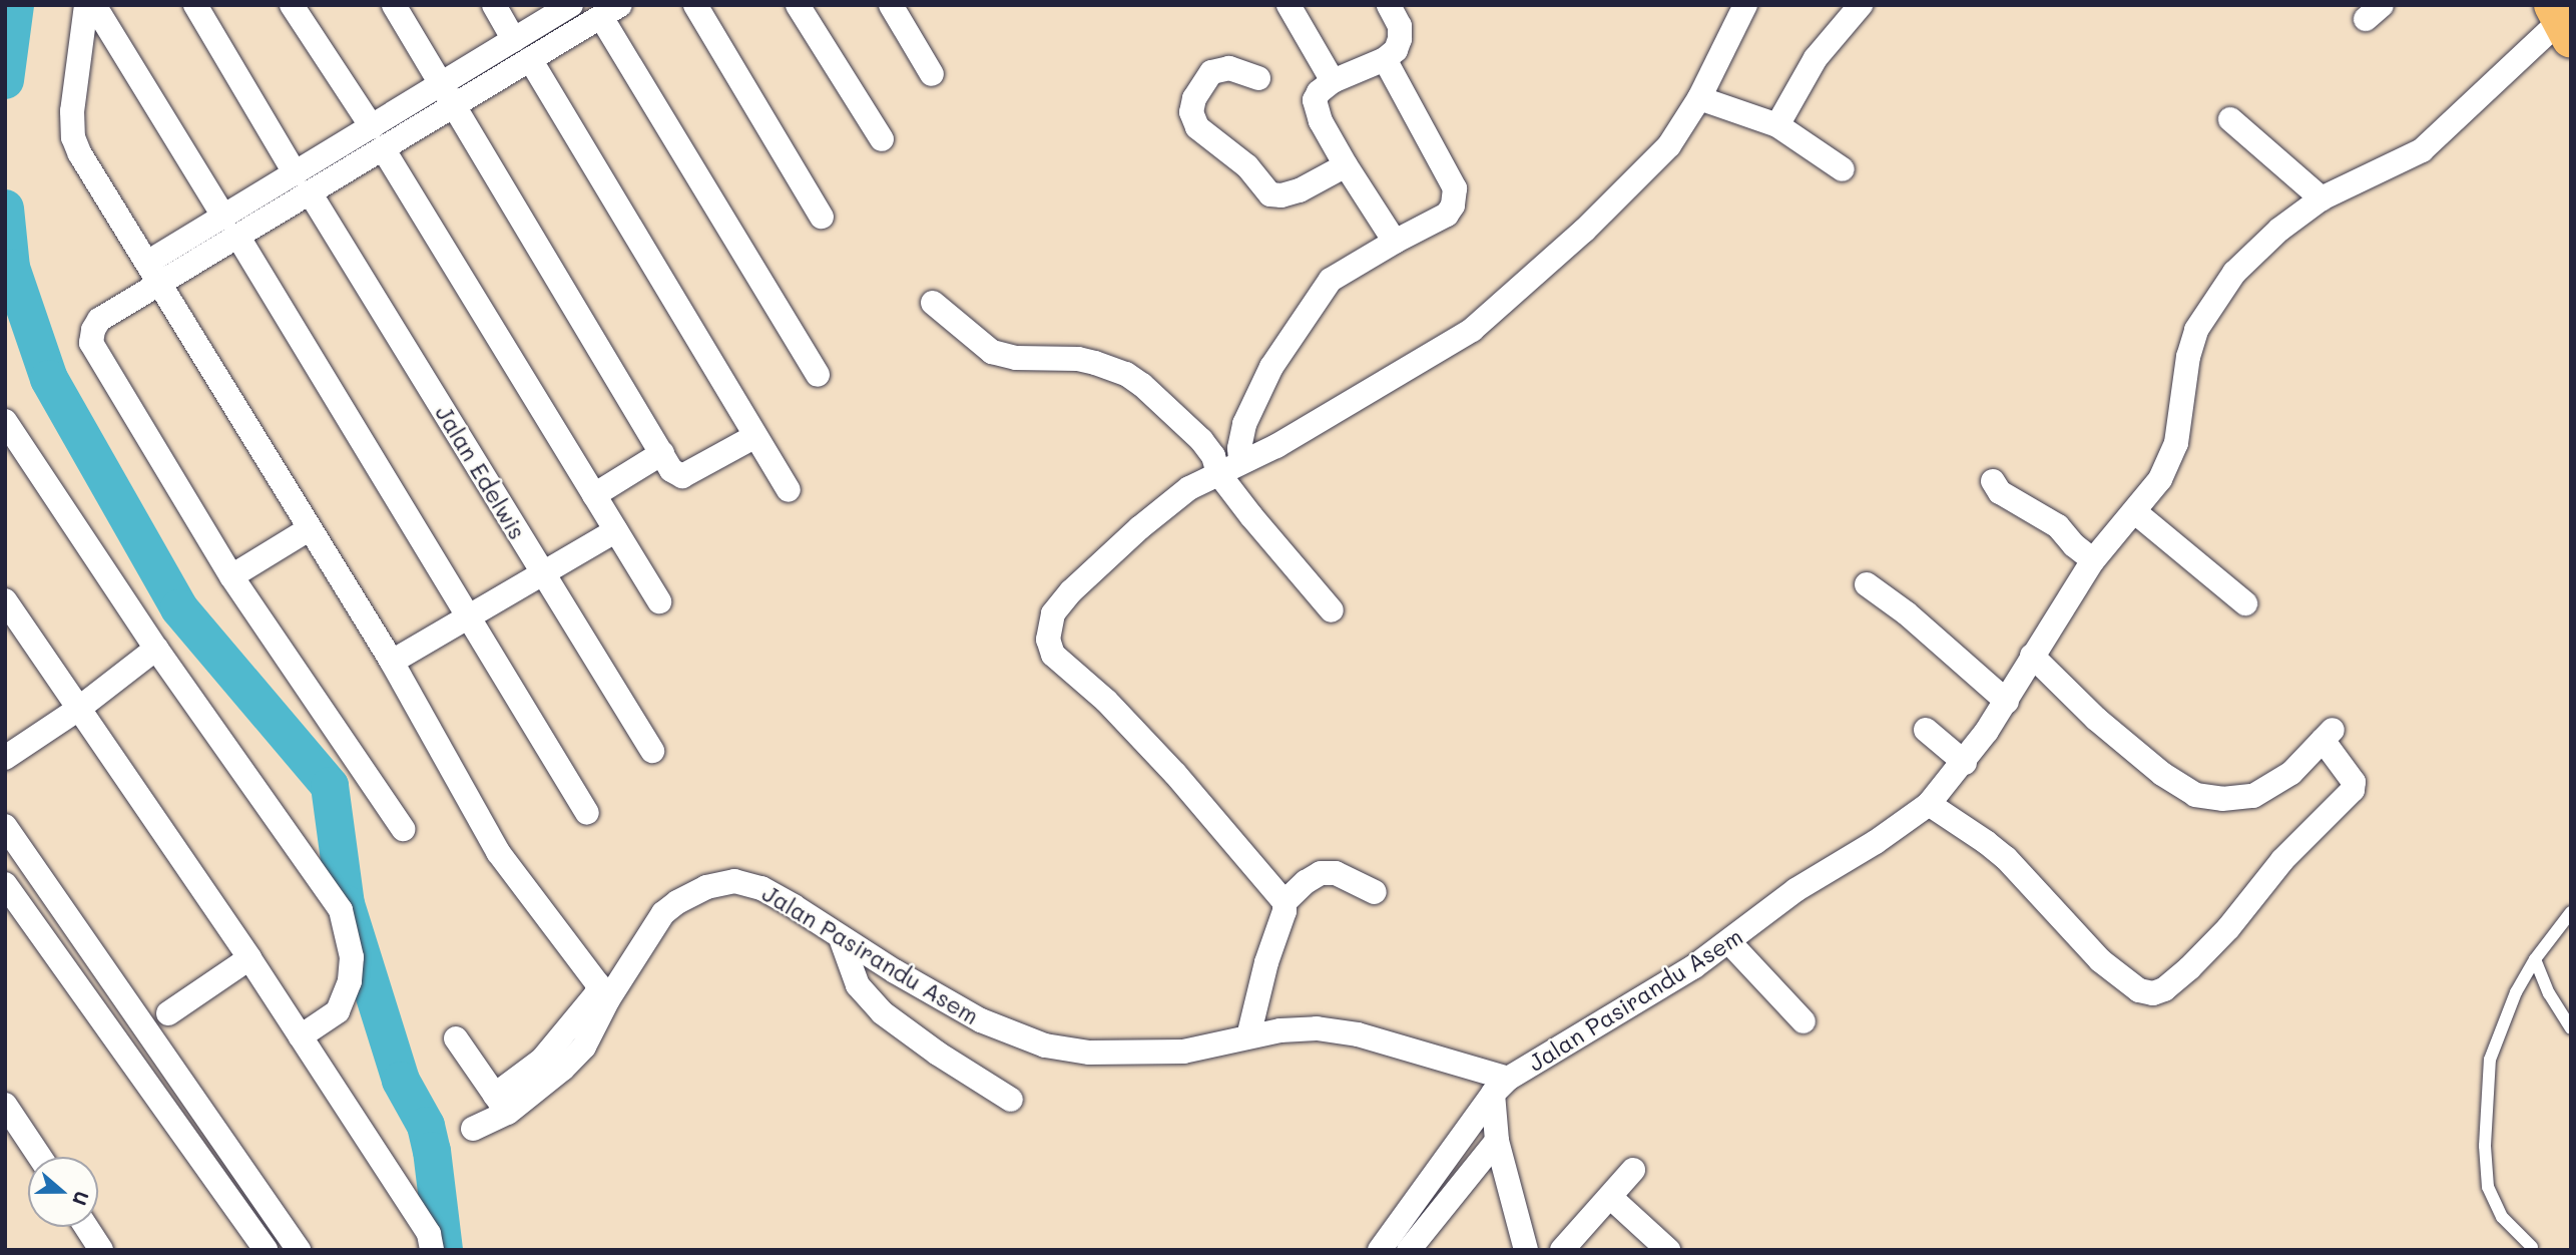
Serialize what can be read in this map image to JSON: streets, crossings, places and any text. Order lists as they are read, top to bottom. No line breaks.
{"streets":{"street":["Jalan Edelwis","Jalan Pasirandu Asem"]},"north":"right"}
